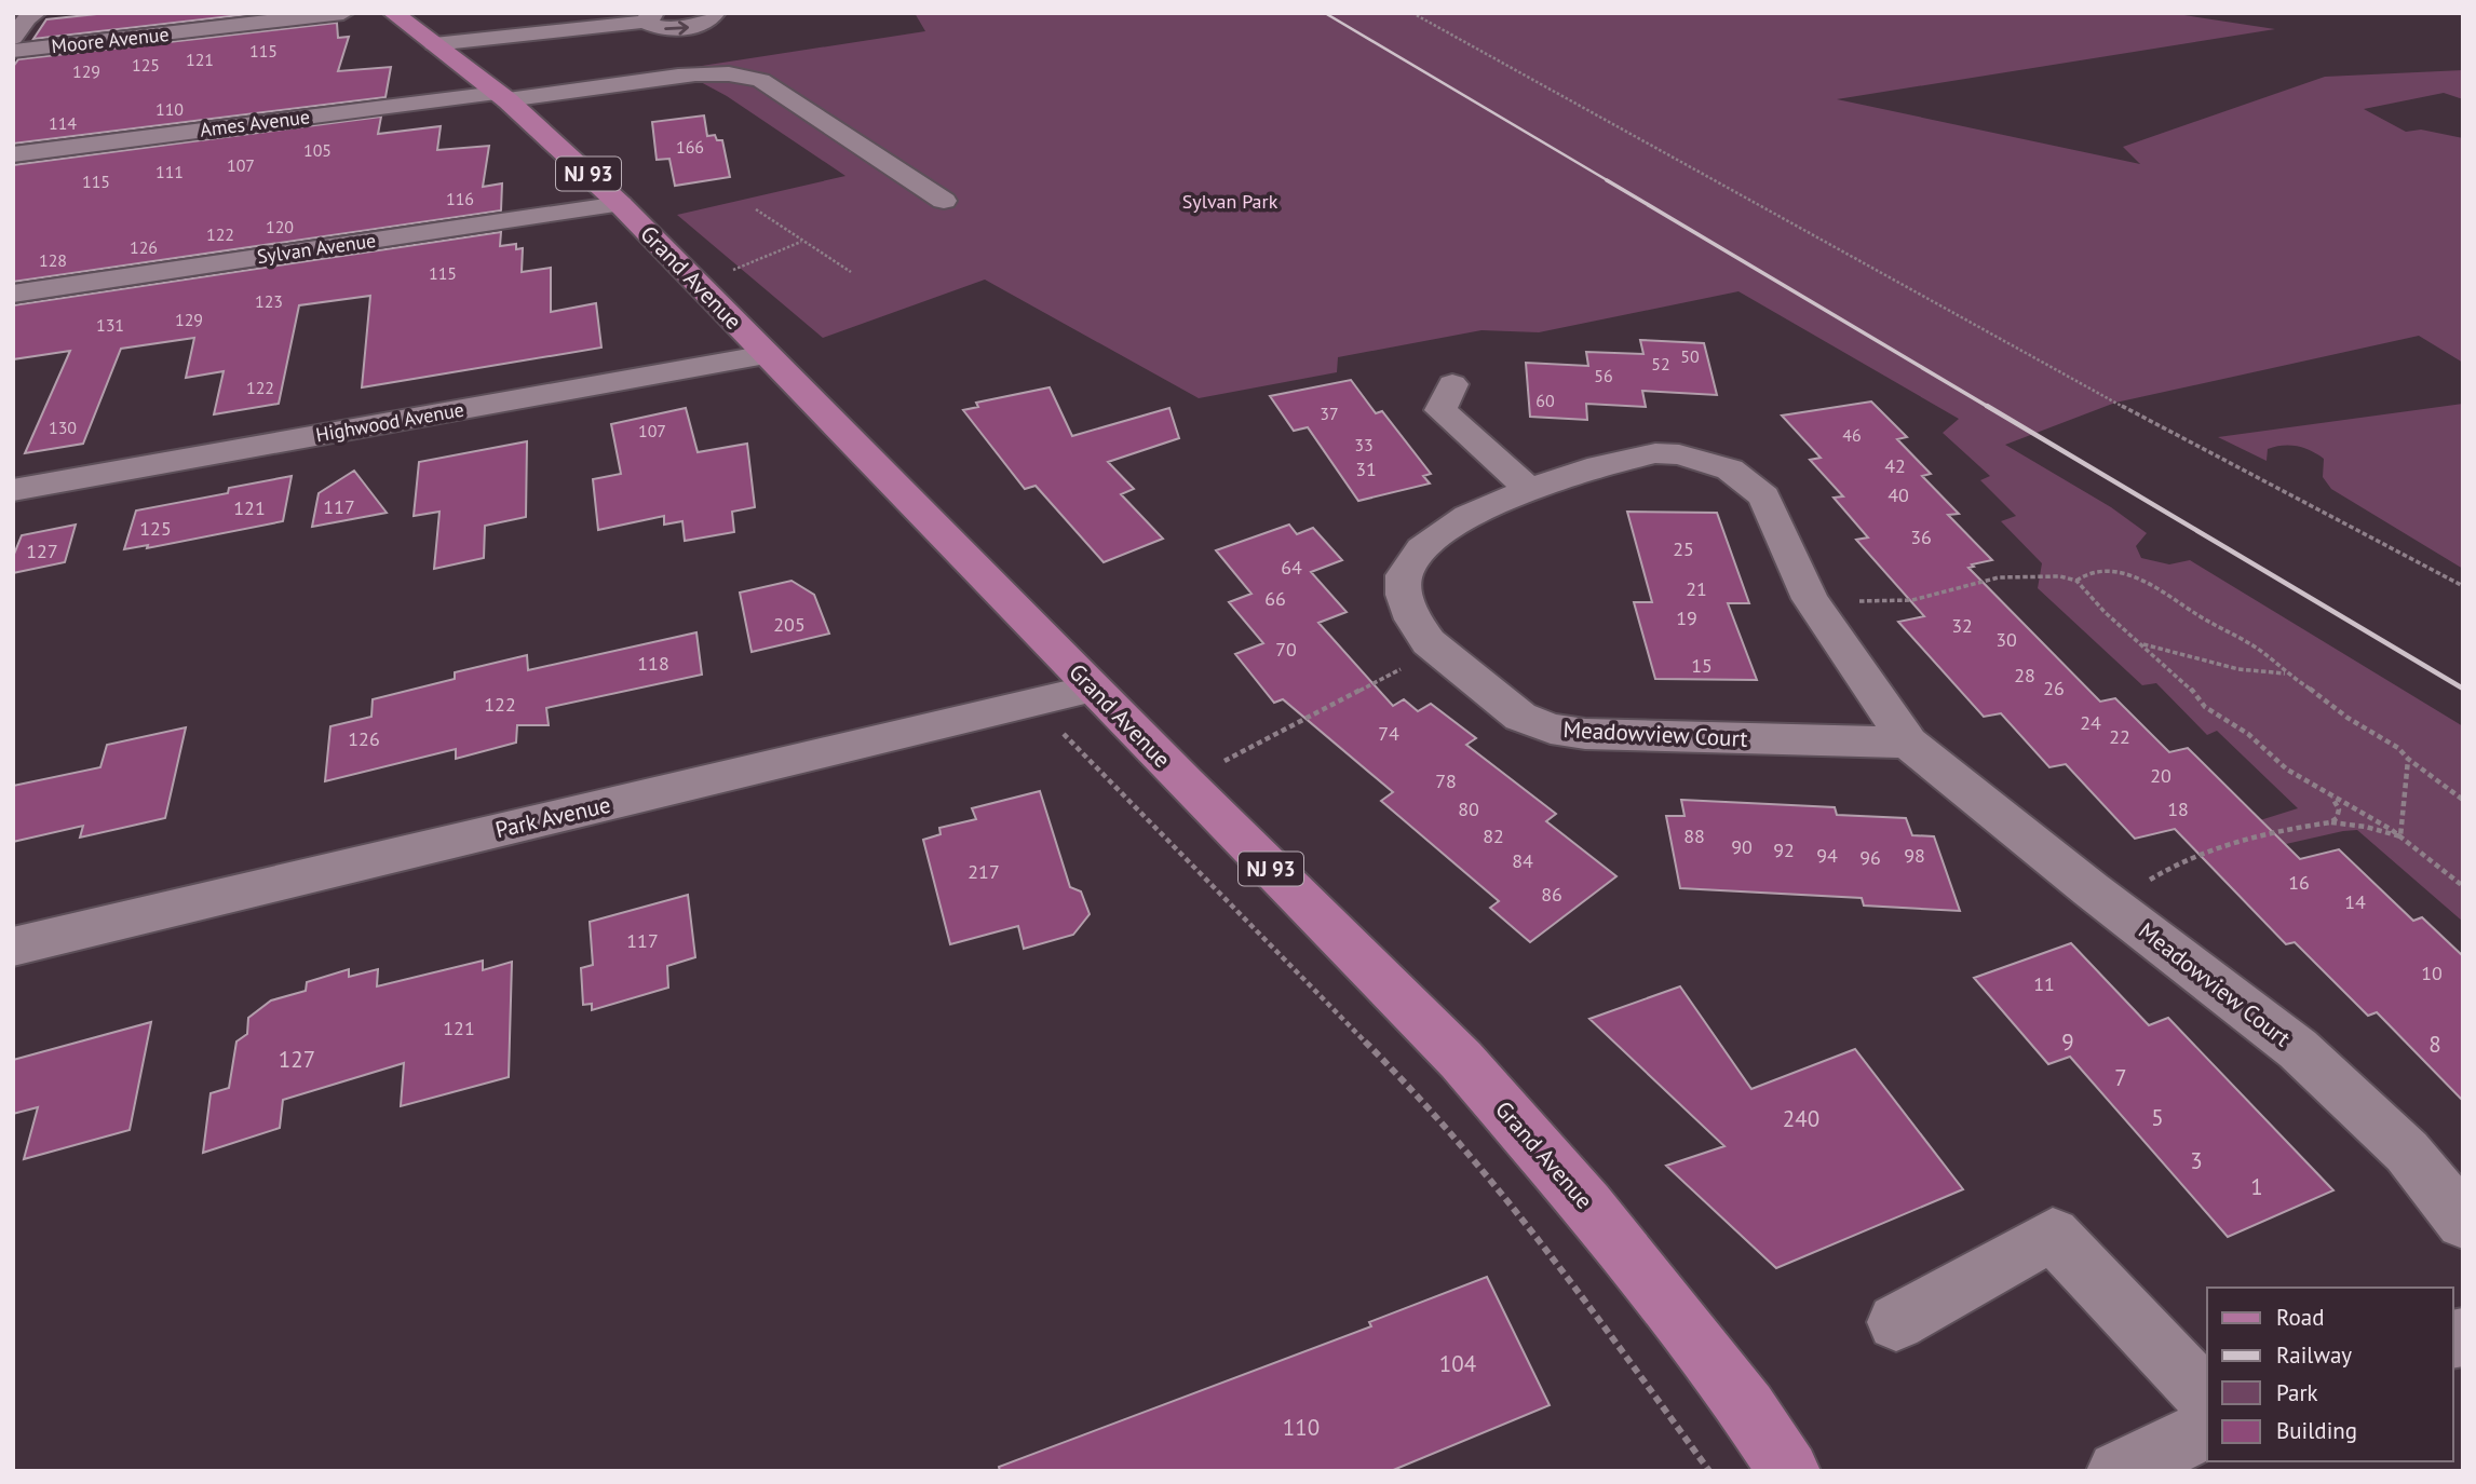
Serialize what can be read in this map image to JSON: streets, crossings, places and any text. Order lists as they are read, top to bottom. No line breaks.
{"streets":{"main road":["NJ 93","Grand Avenue"],"street":["Moore Avenue","Ames Avenue","Sylvan Avenue","Highwood Avenue","Meadowview Court","Park Avenue"]},"crossings":[["Ames Avenue","Grand Avenue"],["Sylvan Avenue","Grand Avenue"],["Grand Avenue","Highwood Avenue"],["Grand Avenue","Park Avenue"]],"parks":["Sylvan Park"],"house_numbers":["115","121","125","129","110","114","166","105","107","111","115","116","120","122","126","128","115","123","129","131","50","52","56","122","60","37","130","107","46","33","42","31","40","117","121","125","36","25","127","64","21","66","19","205","32","30","70","118","15","28","26","122","24","74","22","126","20","78","80","18","82","88","90","92","94","98","96","84","217","16","86","14","117","10","11","121","9","8","127","7","5","240","3","1","104","110"],"legend":["Road","Railway","Park","Building"]}
